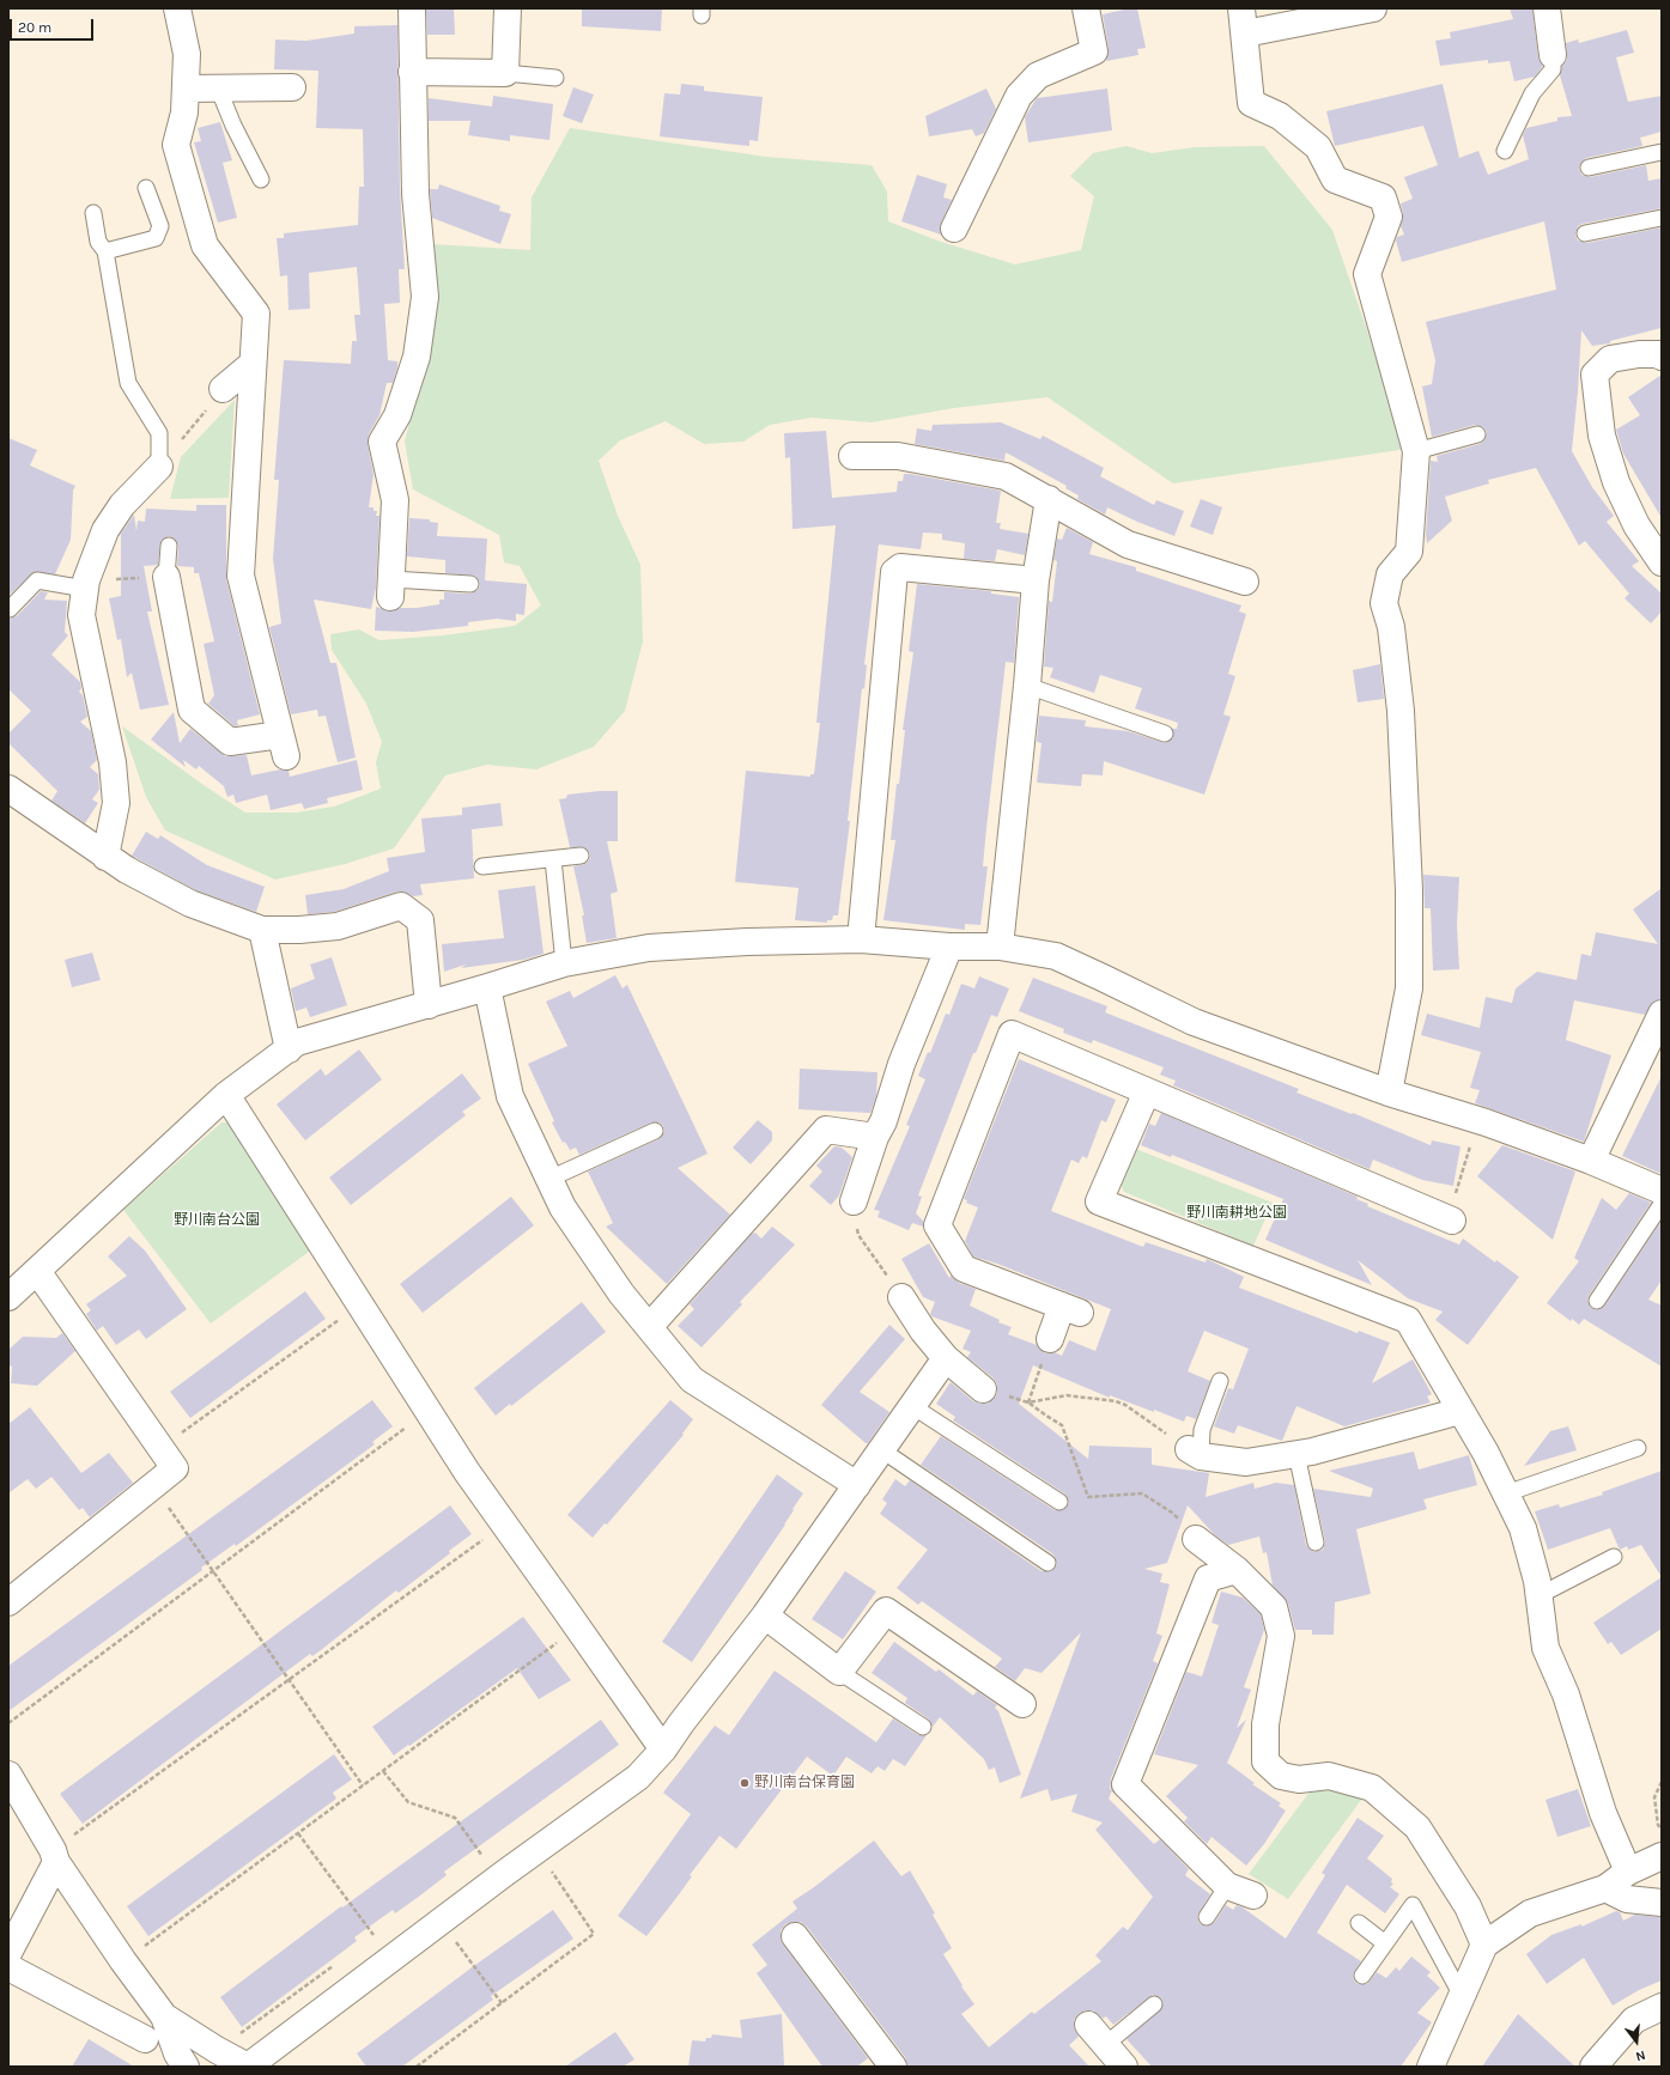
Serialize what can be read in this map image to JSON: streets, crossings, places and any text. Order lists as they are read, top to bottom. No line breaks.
{"parks":["野川南耕地公園","野川南台公園"],"places":["野川南台保育園"],"scale_bar":"20 m","north":"bottom"}
